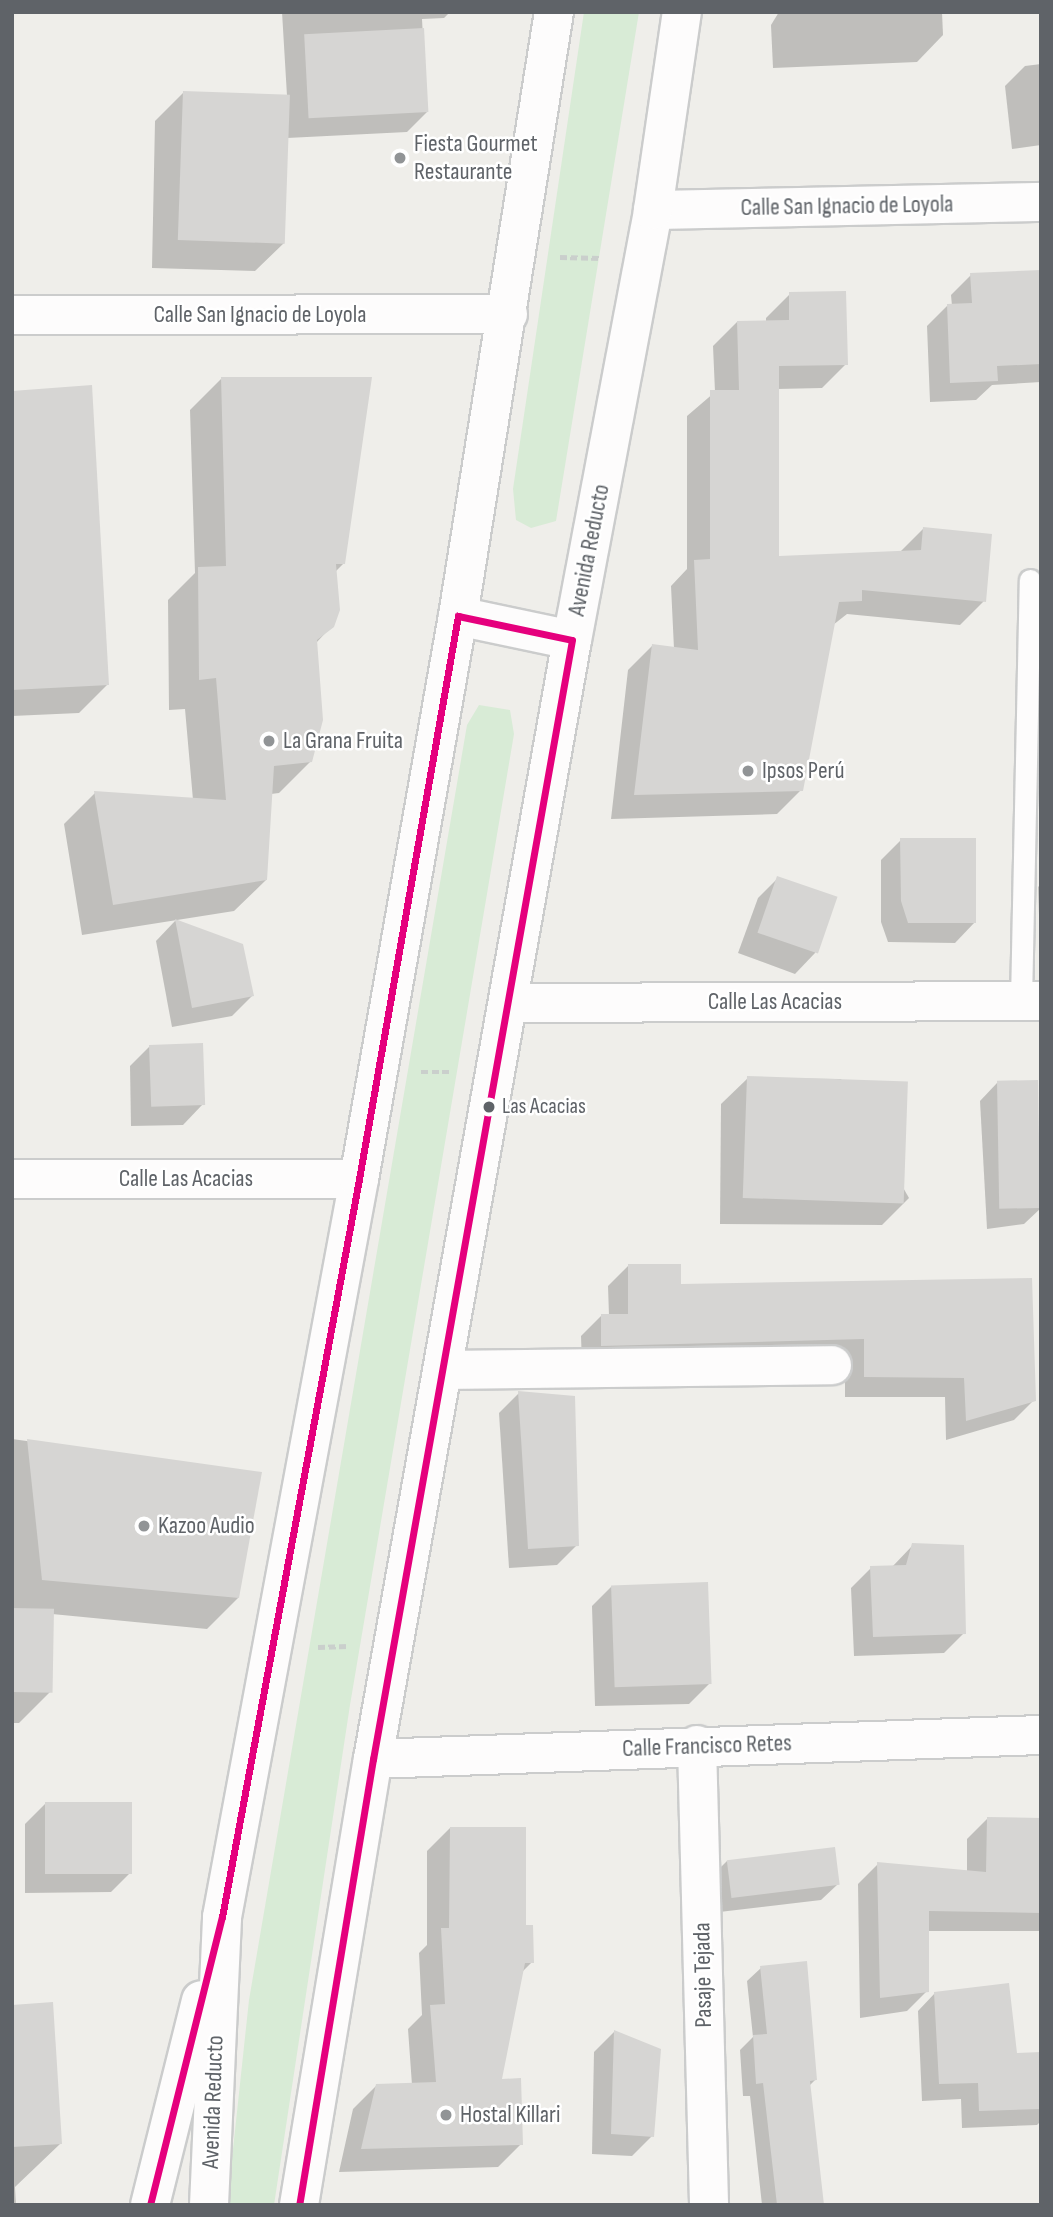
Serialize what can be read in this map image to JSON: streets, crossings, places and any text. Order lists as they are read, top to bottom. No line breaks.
{"streets":{"main road":["Calle San Ignacio de Loyola","Avenida Reducto","Calle Las Acacias","Calle Francisco Retes","Pasaje Tejada"]},"crossings":[["Calle San Ignacio de Loyola","Avenida Reducto"],["Avenida Reducto","Calle Las Acacias"],["Avenida Reducto","Calle Francisco Retes"],["Calle Francisco Retes","Pasaje Tejada"]],"places":["Fiesta Gourmet Restaurante","La Grana Fruita","Ipsos Perú","Las Acacias","Kazoo Audio","Hostal Killari"]}
